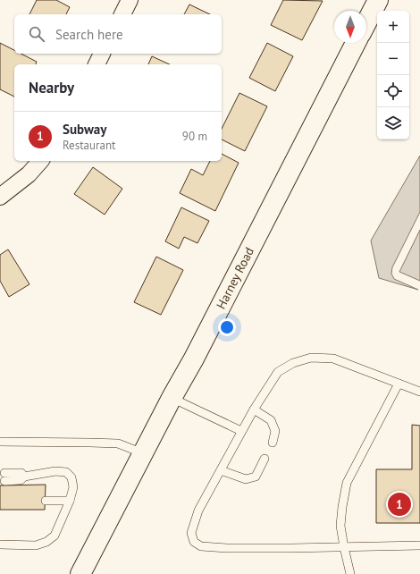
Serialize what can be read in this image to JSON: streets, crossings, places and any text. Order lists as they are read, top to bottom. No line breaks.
{"streets":{"street":["Harney Road"]},"north":"bottom","page":{"map_buttons":["+","−"],"search":"Search here","heading":"Nearby","list":[{"mark":"1","name":"Subway","note":"Restaurant","value":"90 m"}],"pins":"1"}}
